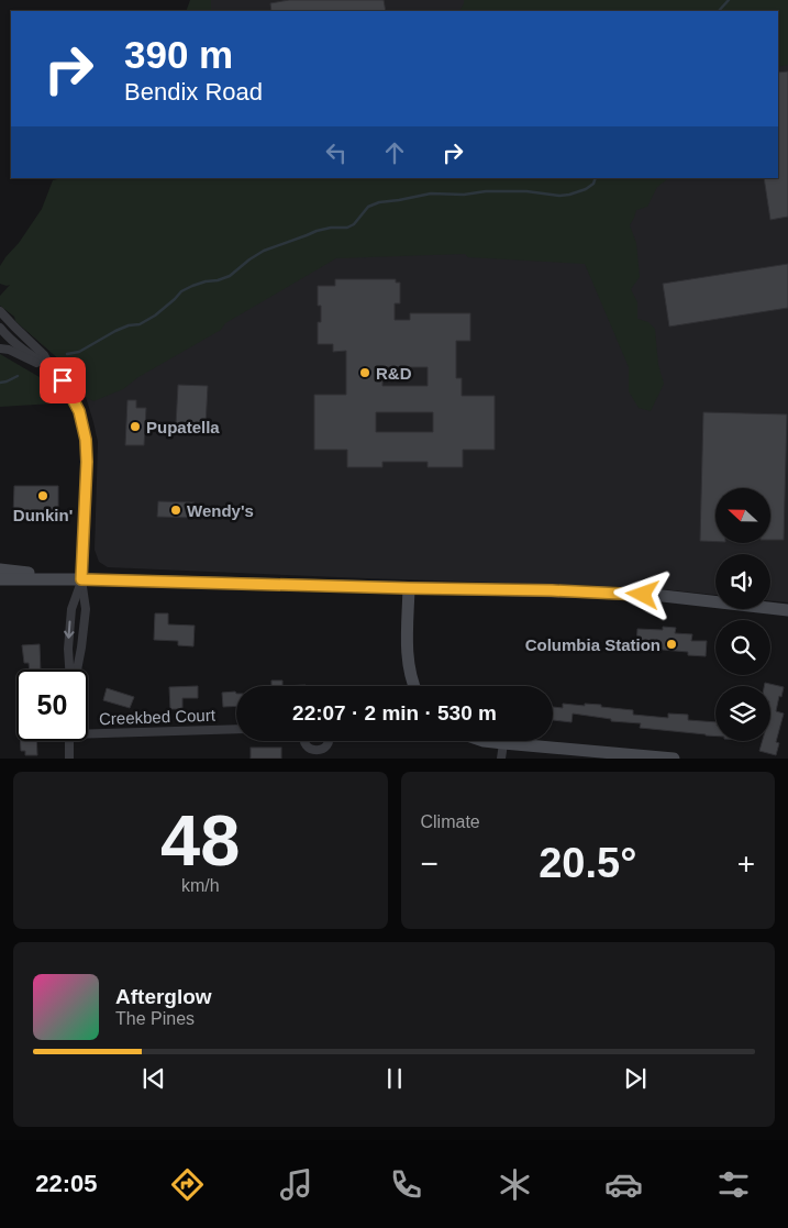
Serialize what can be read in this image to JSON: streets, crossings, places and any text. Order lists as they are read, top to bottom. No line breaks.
{"streets":{"street":["Creekbed Court"]},"places":["R&D","Pupatella","Dunkin'","Wendy's","Columbia Station"],"north":"left","page":{"turn":["390 m","Bendix Road"],"limit":"50","trip":"22:07 · 2 min · 530 m","tile":[["48","km/h"],"Climate"],"heat":["−","20.5°","+"],"song":["Afterglow","The Pines"],"tabs":"22:05"}}
